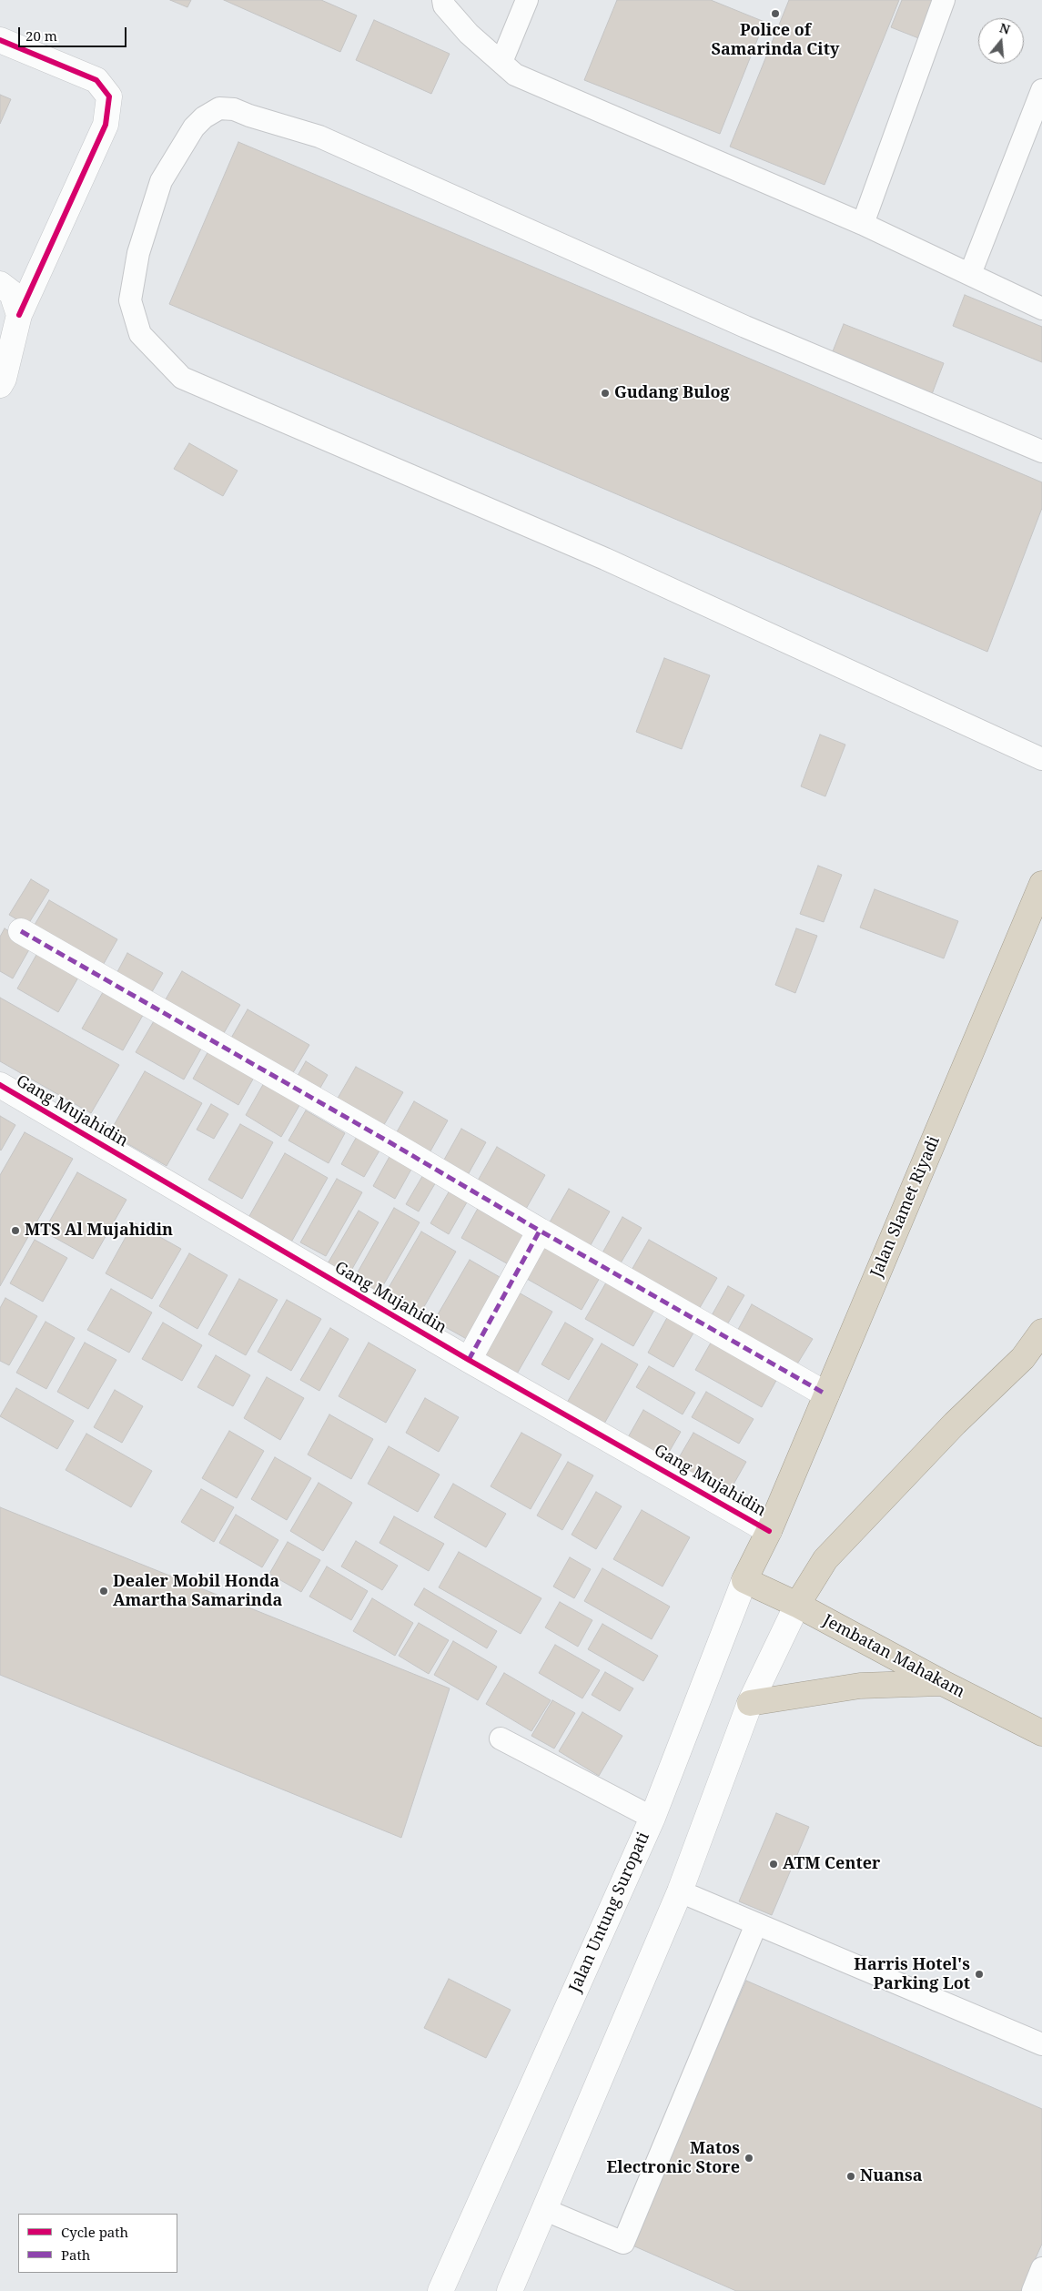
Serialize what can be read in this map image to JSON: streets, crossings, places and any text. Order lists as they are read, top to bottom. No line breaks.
{"streets":{"highway":["Jalan Slamet Riyadi","Jembatan Mahakam","Jalan Untung Suropati"],"street":["Gang Mujahidin"]},"crossings":[["Gang Mujahidin","Jalan Slamet Riyadi"],["Gang Mujahidin","Jalan Untung Suropati"],["Jalan Slamet Riyadi","Jalan Untung Suropati"],["Jembatan Mahakam","Jalan Untung Suropati"]],"places":["Police of Samarinda City","Gudang Bulog","MTS Al Mujahidin","Dealer Mobil Honda Amartha Samarinda","ATM Center","Harris Hotel's Parking Lot","Matos Electronic Store","Nuansa"],"legend":["Cycle path","Path"],"scale_bar":"20 m","north":"top"}
